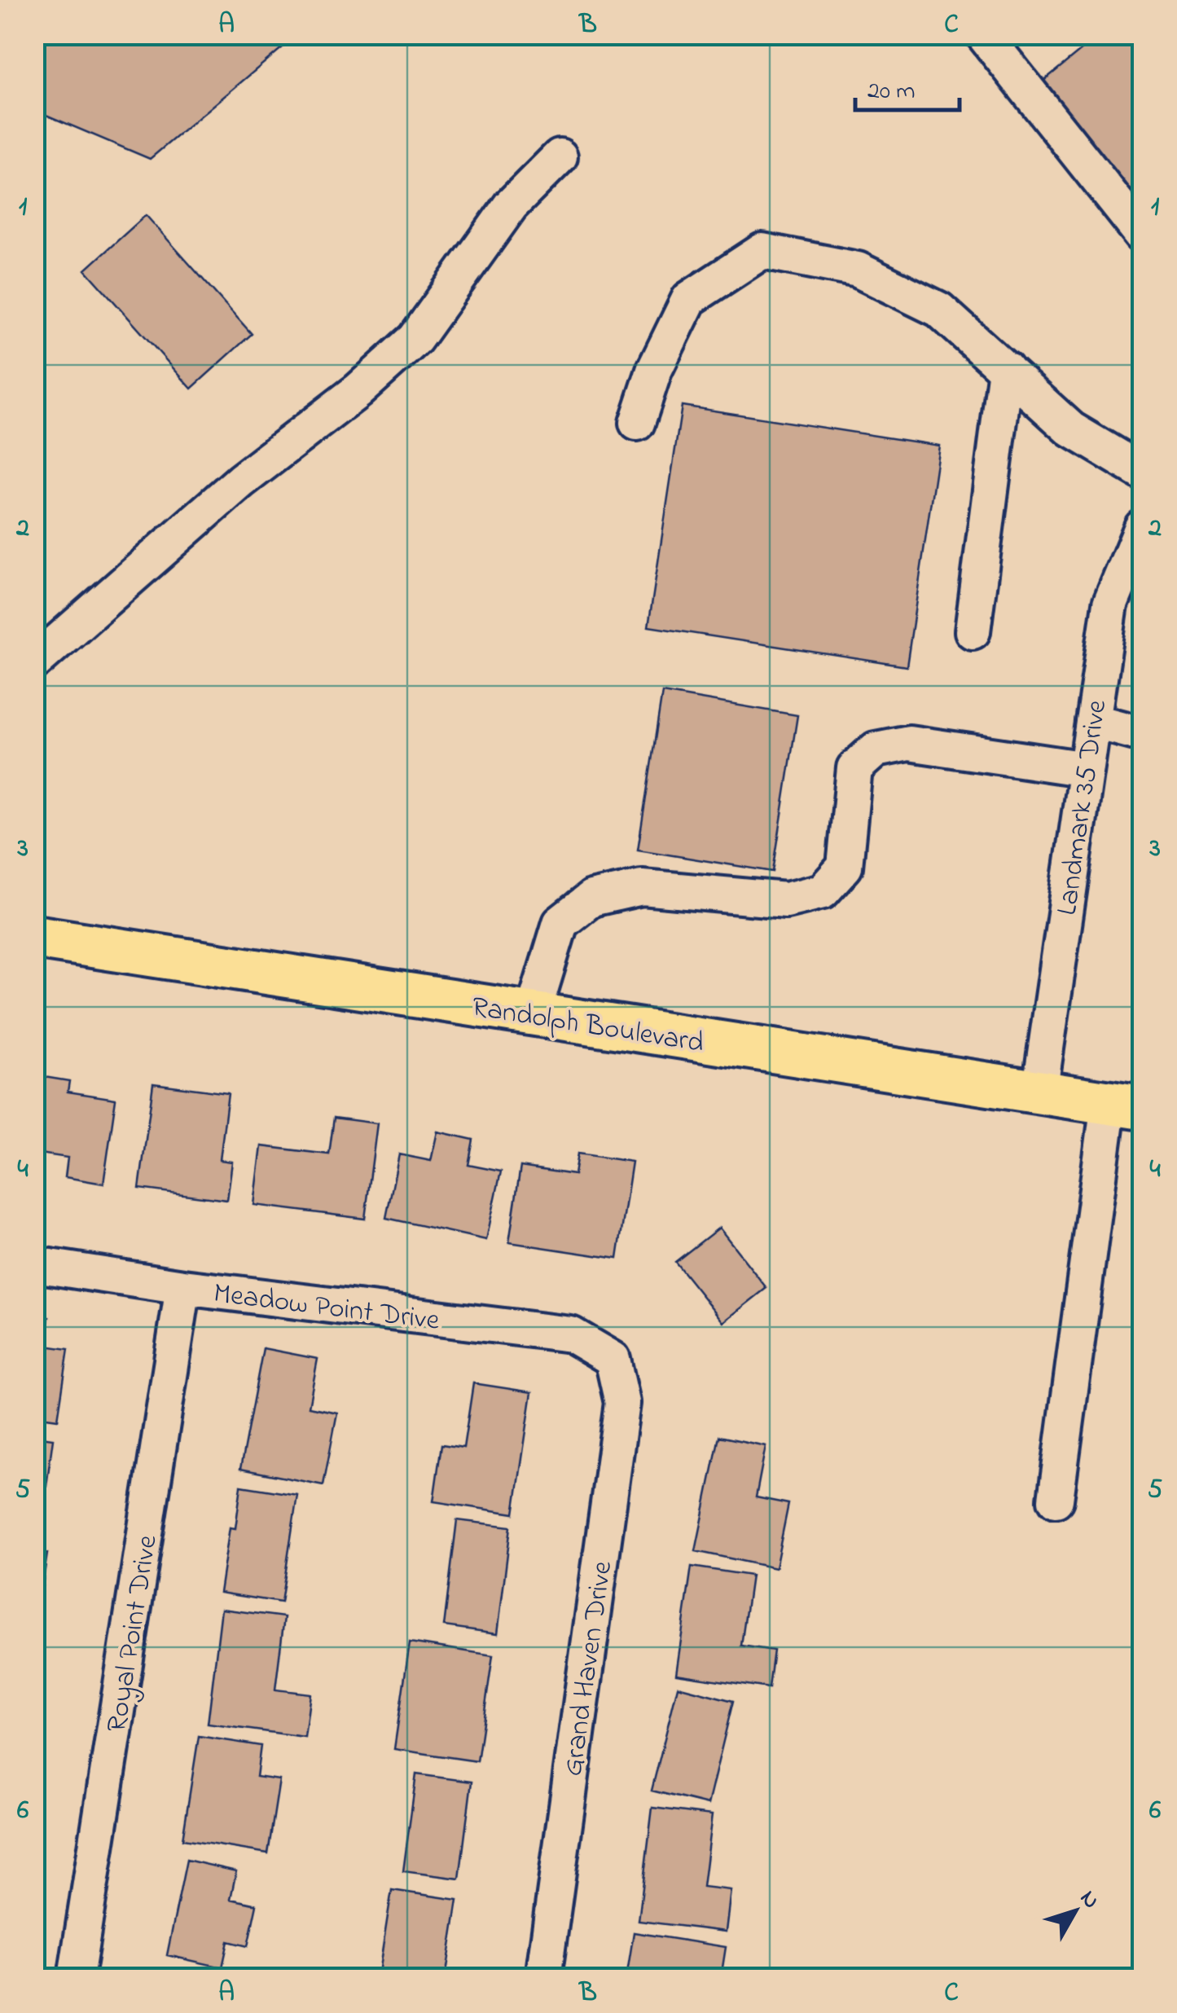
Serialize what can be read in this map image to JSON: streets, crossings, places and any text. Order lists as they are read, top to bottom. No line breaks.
{"streets":{"main road":["Randolph Boulevard"],"street":["Landmark 35 Drive","Meadow Point Drive","Royal Point Drive","Grand Haven Drive"]},"crossings":[["Landmark 35 Drive","Randolph Boulevard"],["Meadow Point Drive","Royal Point Drive"],["Meadow Point Drive","Grand Haven Drive"]],"scale_bar":"20 m","north":"top right","grid":{"columns":["A","B","C"],"rows":["1","2","3","4","5","6"]}}
